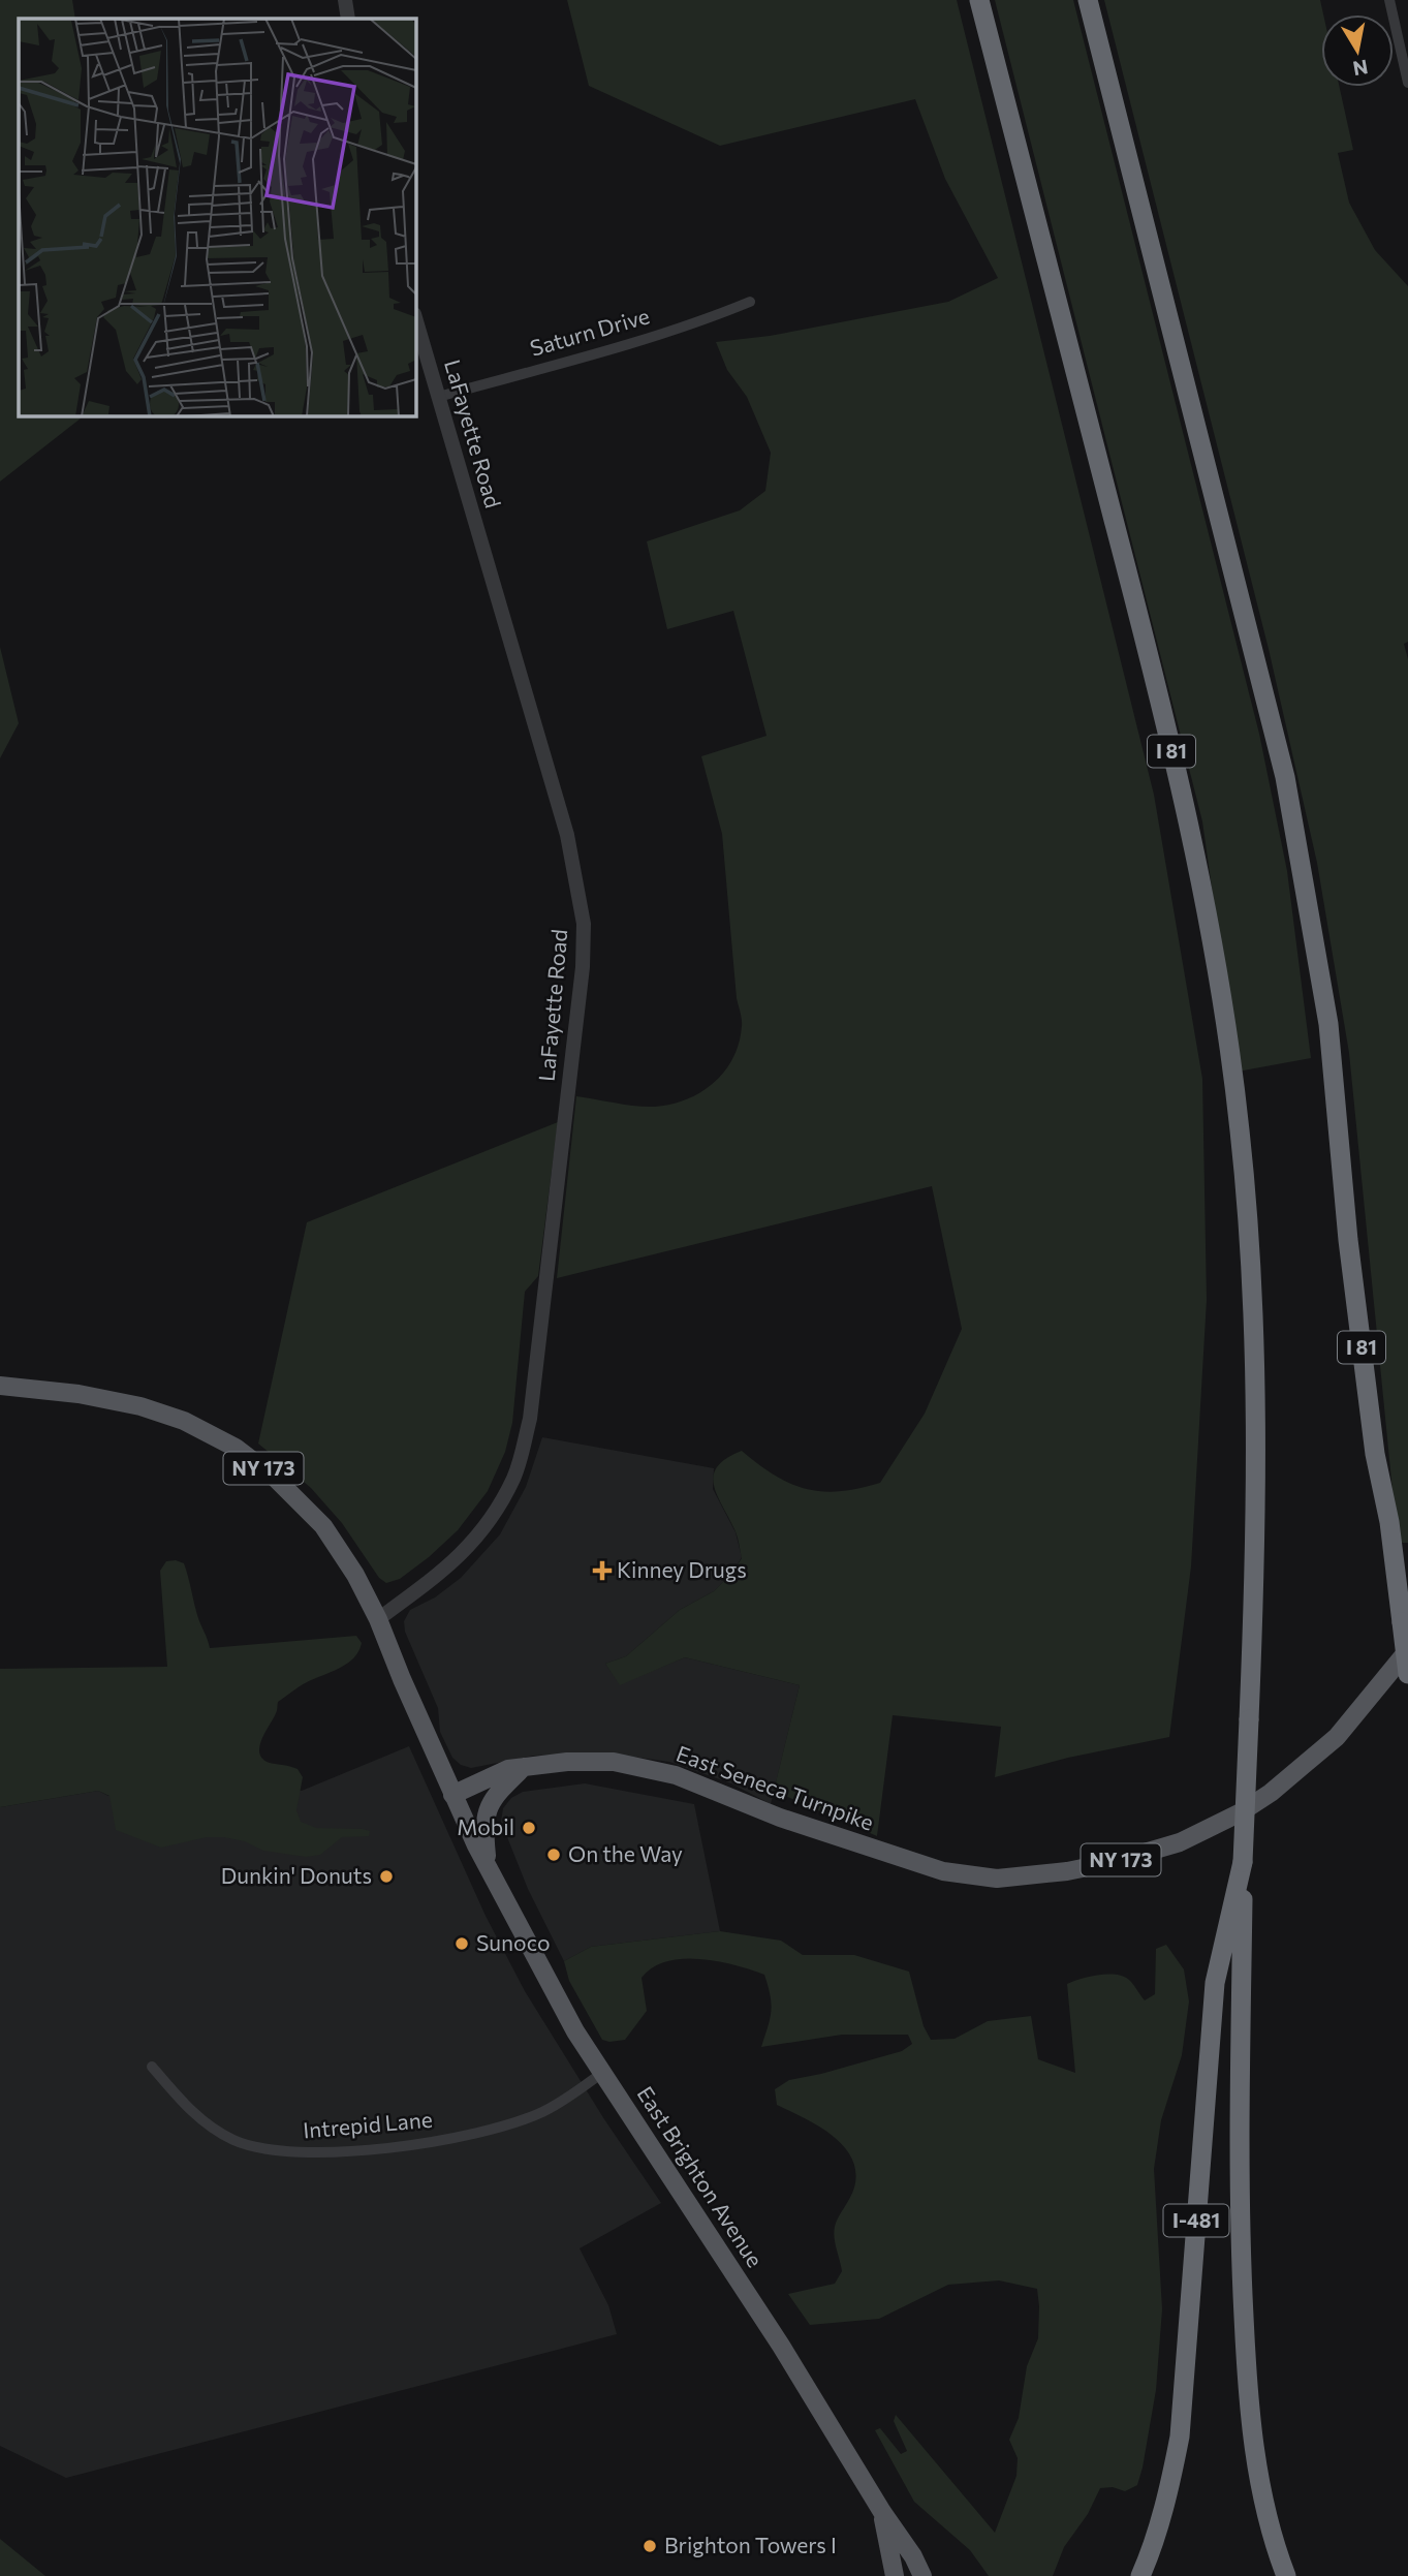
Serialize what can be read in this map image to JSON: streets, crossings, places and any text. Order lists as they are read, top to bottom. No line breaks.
{"streets":{"highway":["I 81","I-481"],"main road":["NY 173","East Seneca Turnpike","East Brighton Avenue"],"street":["Saturn Drive","LaFayette Road","Intrepid Lane"]},"crossings":[["Saturn Drive","LaFayette Road"],["LaFayette Road","NY 173"],["I 81","I-481"],["NY 173","East Seneca Turnpike"],["NY 173","East Brighton Avenue"],["East Seneca Turnpike","East Brighton Avenue"],["Intrepid Lane","East Brighton Avenue"]],"places":{"health":["Kinney Drugs"],"other":["Mobil","On the Way","Dunkin' Donuts","Sunoco","Brighton Towers I"]},"north":"bottom"}
